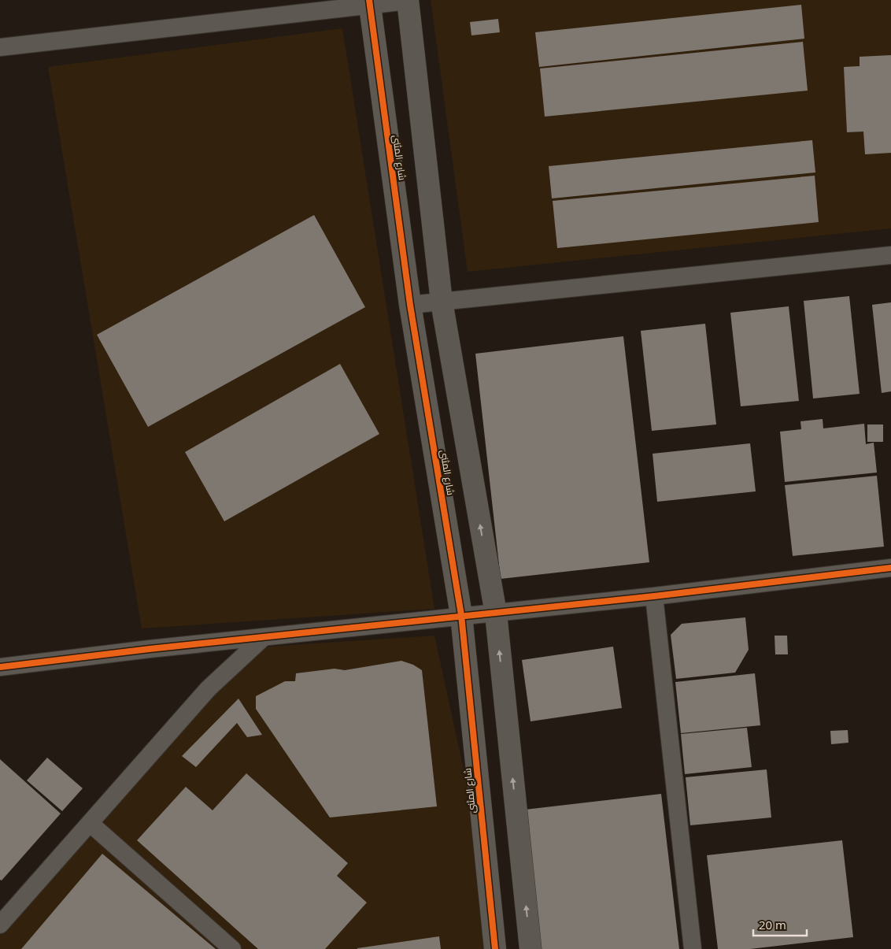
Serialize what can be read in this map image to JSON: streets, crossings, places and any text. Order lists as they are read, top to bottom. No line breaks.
{"streets":{"street":["شارع المثنى"]},"scale_bar":"20 m"}
